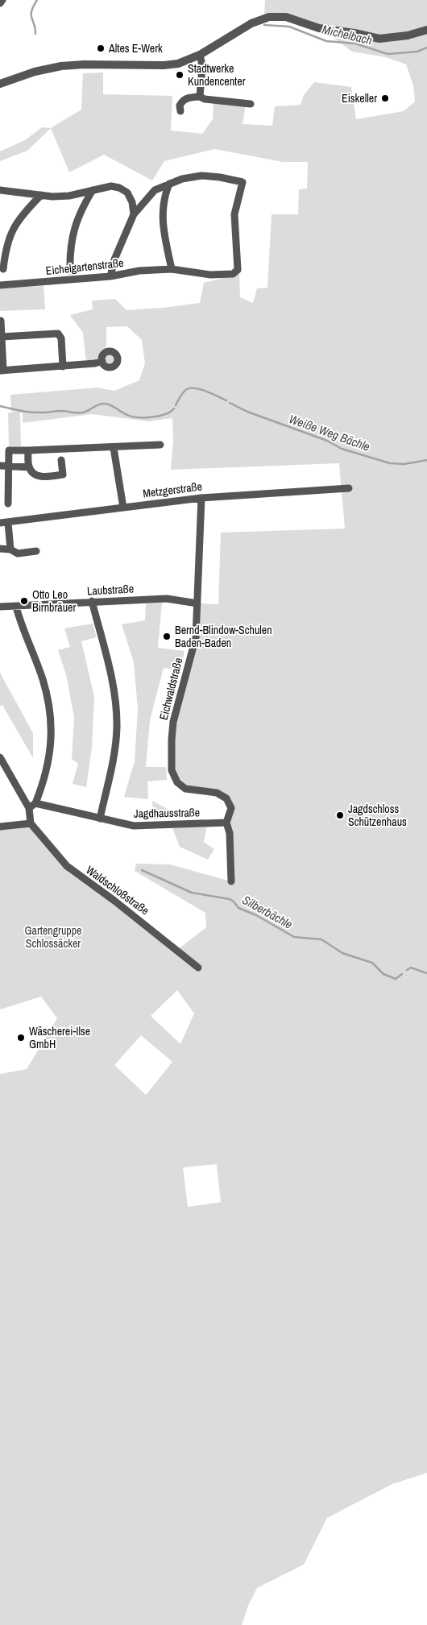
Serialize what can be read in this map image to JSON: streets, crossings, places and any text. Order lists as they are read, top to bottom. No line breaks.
{"streets":{"street":["Eichelgartenstraße","Metzgerstraße","Laubstraße","Eichwaldstraße","Jagdhausstraße","Waldschloßstraße"]},"crossings":[["Metzgerstraße","Eichwaldstraße"],["Laubstraße","Eichwaldstraße"],["Eichwaldstraße","Jagdhausstraße"]],"water":["Michelbach","Weiße Weg Bächle","Silberbächle"],"parks":["Gartengruppe Schlossäcker"],"places":["Altes E-Werk","Stadtwerke Kundencenter","Eiskeller","Otto Leo Birnbräuer","Bernd-Blindow-Schulen Baden-Baden","Jagdschloss Schützenhaus","Wäscherei-Ilse GmbH"]}
